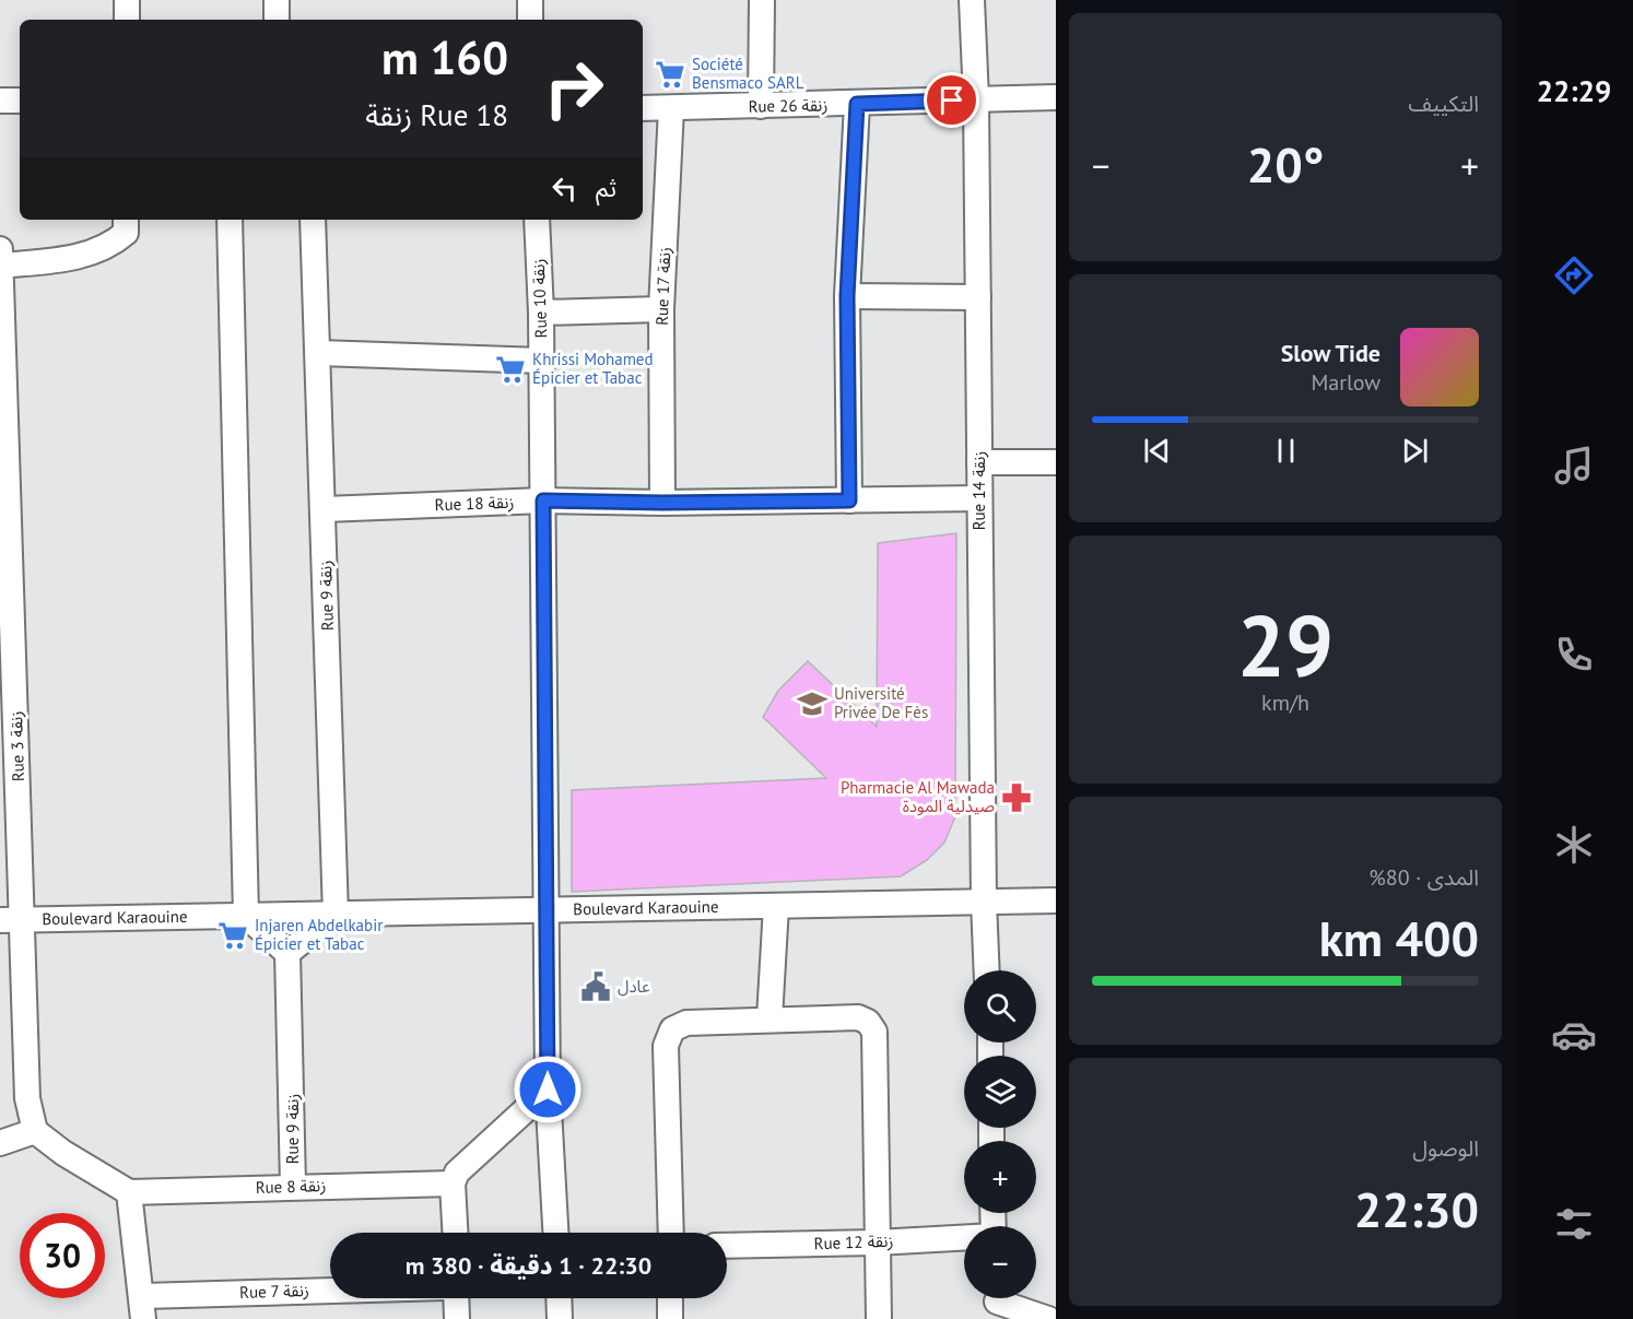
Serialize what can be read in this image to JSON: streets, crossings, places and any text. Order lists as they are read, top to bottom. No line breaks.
{"streets":{"street":["Rue 26 زنقة","Rue 17 زنقة","Rue 10 زنقة","Rue 14 زنقة","Rue 18 زنقة","Rue 9 زنقة","Rue 3 زنقة","Boulevard Karaouine","Rue 8 زنقة","Rue 12 زنقة","Rue 7 زنقة"]},"crossings":[["Rue 26 زنقة","Rue 17 زنقة"],["Rue 26 زنقة","Rue 14 زنقة"],["Rue 17 زنقة","Rue 18 زنقة"],["Rue 10 زنقة","Rue 18 زنقة"],["Rue 10 زنقة","Boulevard Karaouine"],["Rue 14 زنقة","Rue 18 زنقة"],["Rue 14 زنقة","Boulevard Karaouine"],["Rue 18 زنقة","Rue 9 زنقة"],["Rue 9 زنقة","Boulevard Karaouine"],["Rue 9 زنقة","Rue 8 زنقة"],["Rue 3 زنقة","Boulevard Karaouine"]],"places":{"supermarket":["Société Bensmaco SARL","Khrissi Mohamed Épicier et Tabac","Injaren Abdelkabir Épicier et Tabac"],"school or university":["Université Privée De Fès"],"pharmacy":["Pharmacie Al Mawada صيدلية المودة"],"public building":["عادل"]},"page":{"tabs":"22:29","tile":["التكييف",["29","km/h"],["المدى · 80%","400 km"],["الوصول","22:30"]],"turn":["160 m","Rue 18 زنقة"],"heat":["−","20°","+"],"then":"ثم","song":["Slow Tide","Marlow"],"map_buttons":["+","−"],"limit":"30","trip":"22:30 · 1 دقيقة · 380 m"}}
